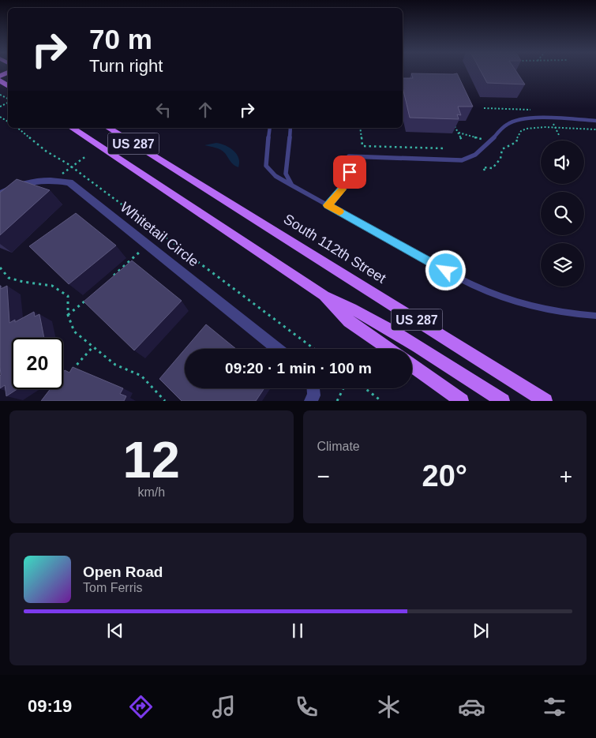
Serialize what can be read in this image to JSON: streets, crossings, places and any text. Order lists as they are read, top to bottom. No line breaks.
{"streets":{"main road":["US 287","South 112th Street"],"street":["Whitetail Circle"]},"page":{"turn":["70 m","Turn right"],"limit":"20","trip":"09:20 · 1 min · 100 m","tile":[["12","km/h"],"Climate"],"heat":["−","20°","+"],"song":["Open Road","Tom Ferris"],"tabs":"09:19"}}
